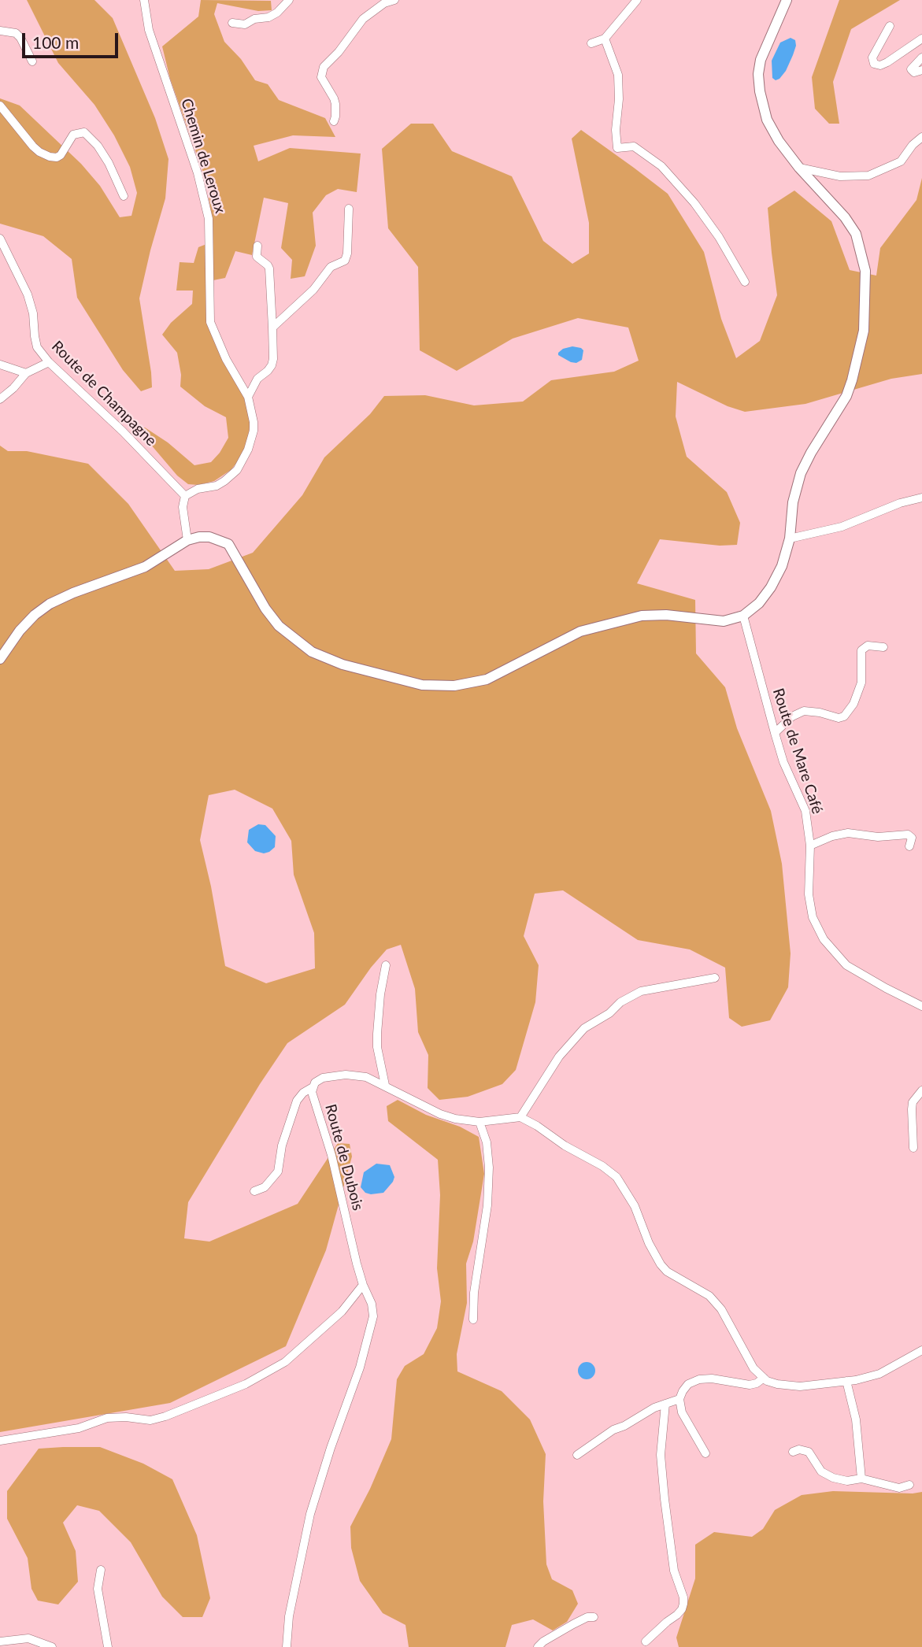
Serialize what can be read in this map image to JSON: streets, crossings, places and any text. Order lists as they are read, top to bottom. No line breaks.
{"streets":{"street":["Chemin de Leroux","Route de Champagne","Route de Mare Café","Route de Dubois"]},"crossings":[["Chemin de Leroux","Route de Champagne"]],"scale_bar":"100 m"}
